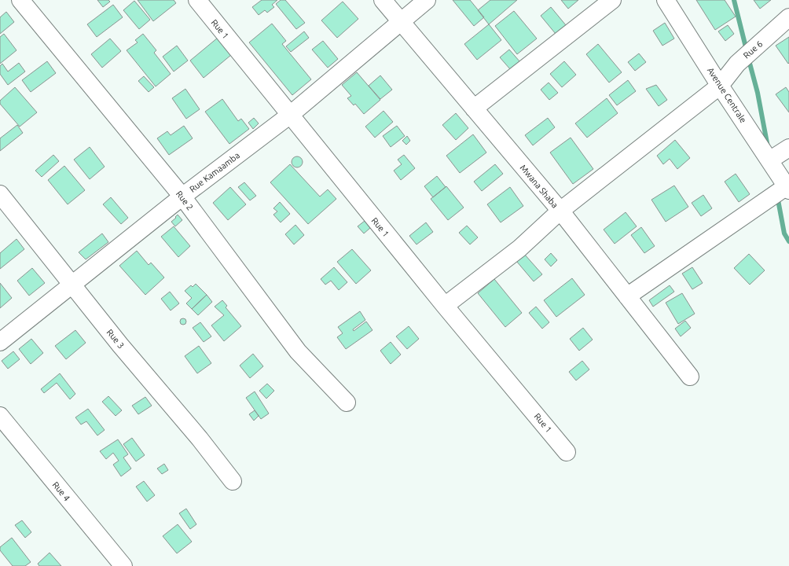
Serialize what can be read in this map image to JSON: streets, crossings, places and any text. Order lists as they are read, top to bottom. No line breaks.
{"streets":{"street":["Rue 1","Rue 6","Avenue Centrale","Rue Kamaamba","Mwana Shaba","Rue 2","Rue 3","Rue 4"]},"crossings":[["Rue 1","Rue 6"],["Rue 1","Rue Kamaamba"],["Rue 6","Avenue Centrale"],["Rue 6","Mwana Shaba"],["Rue Kamaamba","Mwana Shaba"],["Rue Kamaamba","Rue 2"],["Rue Kamaamba","Rue 3"]]}
